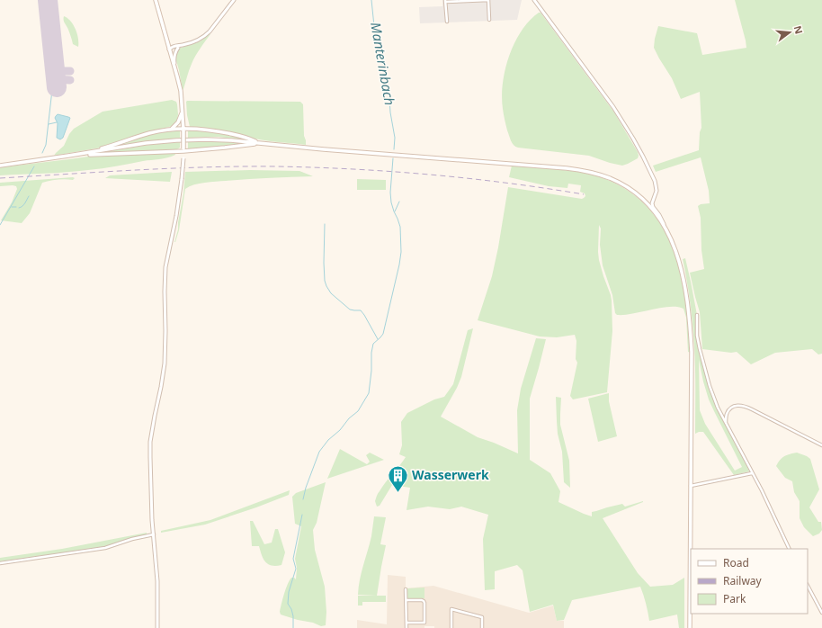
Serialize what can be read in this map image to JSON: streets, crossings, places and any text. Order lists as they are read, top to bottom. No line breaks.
{"water":["Manterinbach"],"places":{"building":["Wasserwerk"]},"legend":["Road","Railway","Park"],"north":"right"}
